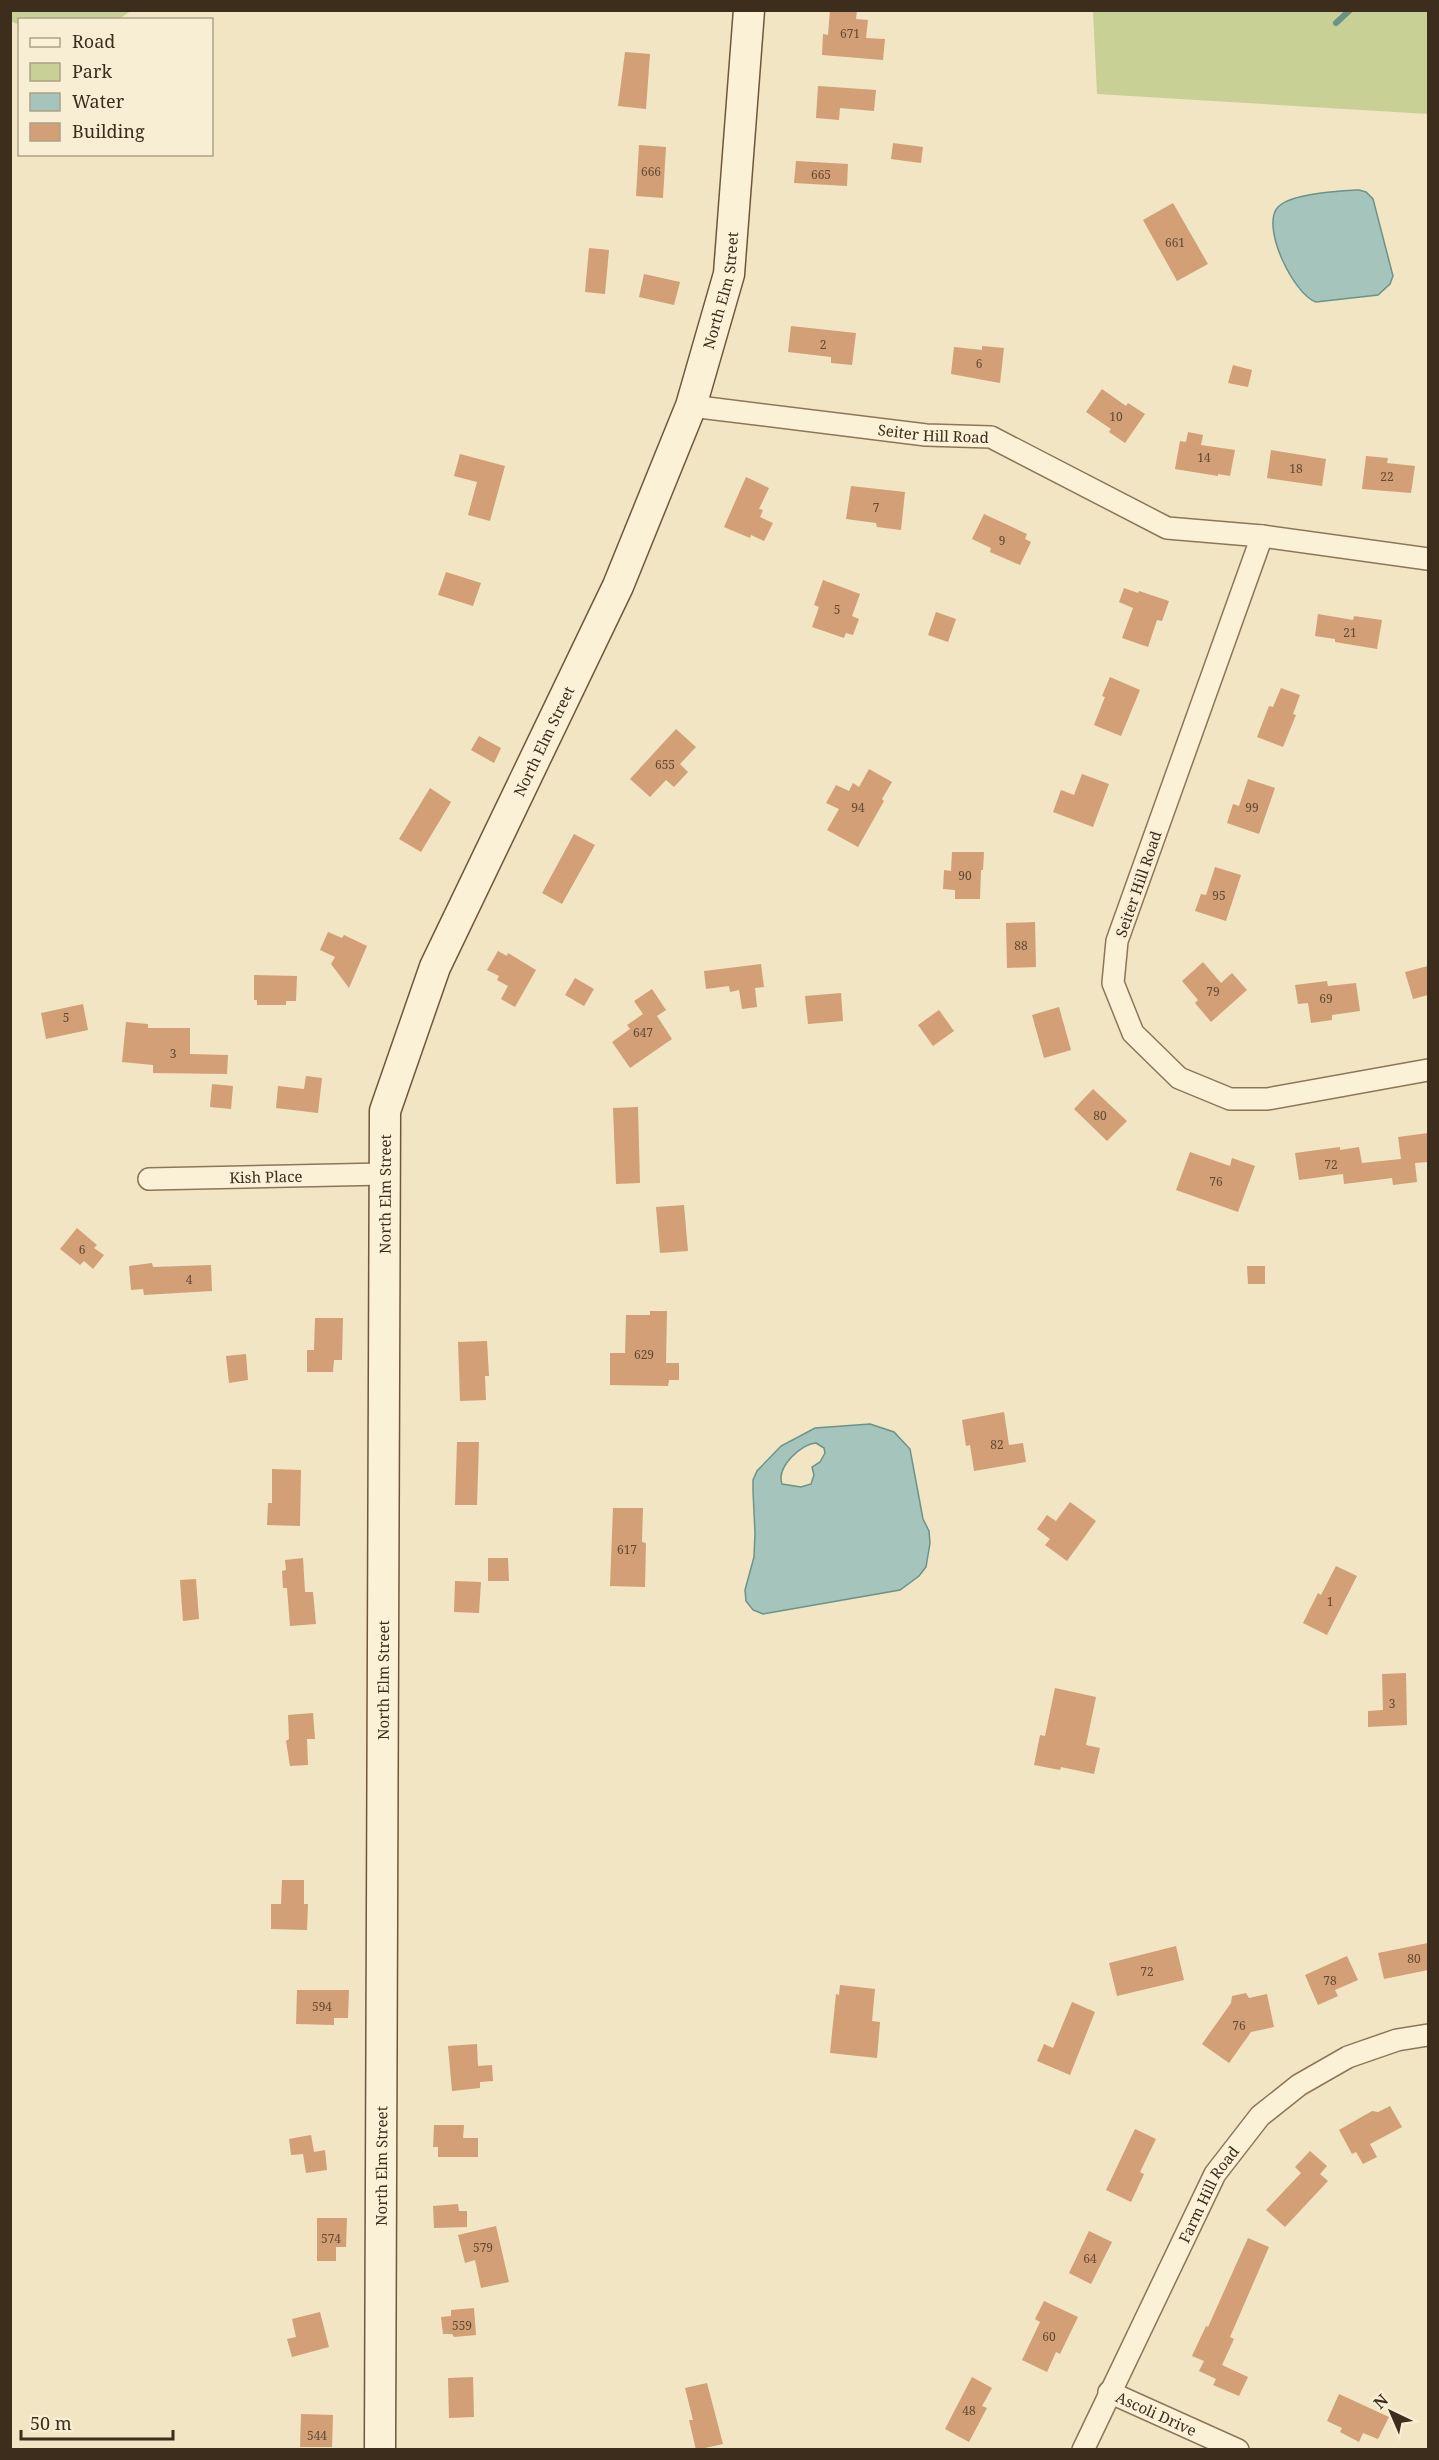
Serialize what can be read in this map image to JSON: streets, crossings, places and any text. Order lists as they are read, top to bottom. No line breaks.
{"streets":{"main road":["North Elm Street"],"street":["Seiter Hill Road","Kish Place","Farm Hill Road","Ascoli Drive"]},"crossings":[["North Elm Street","Seiter Hill Road"],["North Elm Street","Kish Place"],["Farm Hill Road","Ascoli Drive"]],"house_numbers":["671","666","665","661","2","6","10","14","18","22","7","9","5","21","655","94","99","90","95","88","79","69","5","647","3","80","72","76","6","4","629","82","617","1","3","80","72","78","594","76","574","579","64","559","60","48","544"],"legend":["Road","Park","Water","Building"],"scale_bar":"50 m","north":"top left"}
